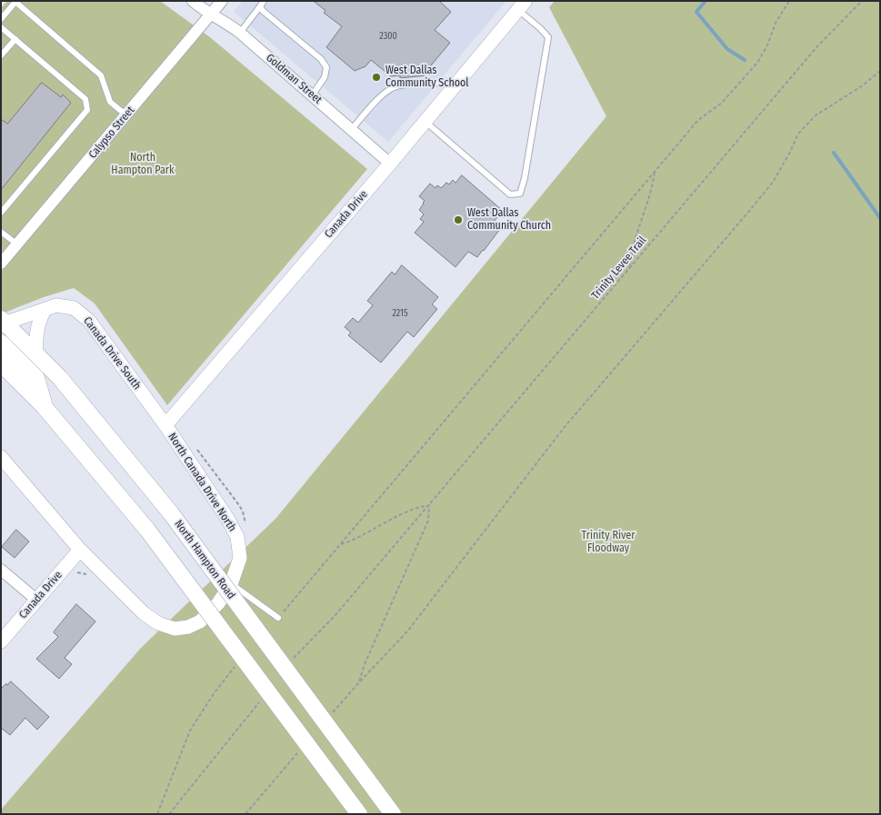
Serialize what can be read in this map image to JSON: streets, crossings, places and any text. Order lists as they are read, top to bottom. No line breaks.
{"streets":{"main road":["North Hampton Road"],"street":["Goldman Street","Calypso Street","Canada Drive","Canada Drive South","North Canada Drive North"],"path":["Trinity Levee Trail"]},"crossings":[["Goldman Street","Calypso Street"],["Goldman Street","Canada Drive"],["Canada Drive","Canada Drive South"],["Canada Drive","North Canada Drive North"],["Canada Drive South","North Canada Drive North"],["Canada Drive South","North Hampton Road"]],"parks":["North Hampton Park","Trinity River Floodway"],"places":["West Dallas Community School","West Dallas Community Church"],"house_numbers":["2300","2215"]}
